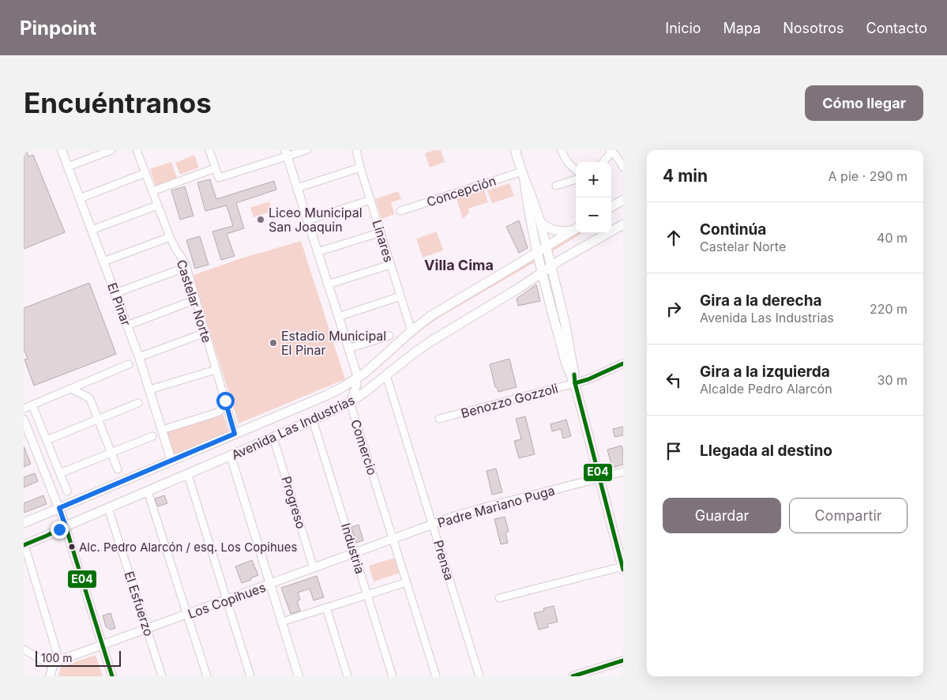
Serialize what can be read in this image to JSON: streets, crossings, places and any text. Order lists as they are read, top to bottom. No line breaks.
{"streets":{"main road":["Avenida Las Industrias"],"street":["Concepción","Linares","Castelar Norte","El Pinar","Benozzo Gozzoli","Comercio","Progreso","Padre Mariano Puga","Industria","Prensa","Los Copihues","El Esfuerzo"]},"crossings":[["Linares","Avenida Las Industrias"],["Castelar Norte","Avenida Las Industrias"],["El Pinar","Avenida Las Industrias"],["Avenida Las Industrias","Comercio"],["Avenida Las Industrias","Progreso"],["Avenida Las Industrias","Industria"],["Avenida Las Industrias","Prensa"],["Avenida Las Industrias","El Esfuerzo"],["Comercio","Padre Mariano Puga"],["Comercio","Los Copihues"],["Progreso","Los Copihues"],["Padre Mariano Puga","Prensa"],["Padre Mariano Puga","Los Copihues"],["Industria","Los Copihues"],["Los Copihues","El Esfuerzo"]],"districts":["Villa Cima"],"places":["Liceo Municipal San Joaquin","Estadio Municipal El Pinar","Alc. Pedro Alarcón / esq. Los Copihues"],"lines":["transit line E04"],"scale_bar":"100 m","page":{"header":"Pinpoint","nav":["Inicio","Mapa","Nosotros","Contacto"],"buttons":["Cómo llegar",["Guardar","Compartir"]],"title":"Encuéntranos","heading":["4 min","A pie · 290 m"],"map_buttons":["+","−"],"list":[["Continúa","Castelar Norte","40 m"],["Gira a la derecha","Avenida Las Industrias","220 m"],["Gira a la izquierda","Alcalde Pedro Alarcón","30 m"],"Llegada al destino"],"scale":"100 m"}}
